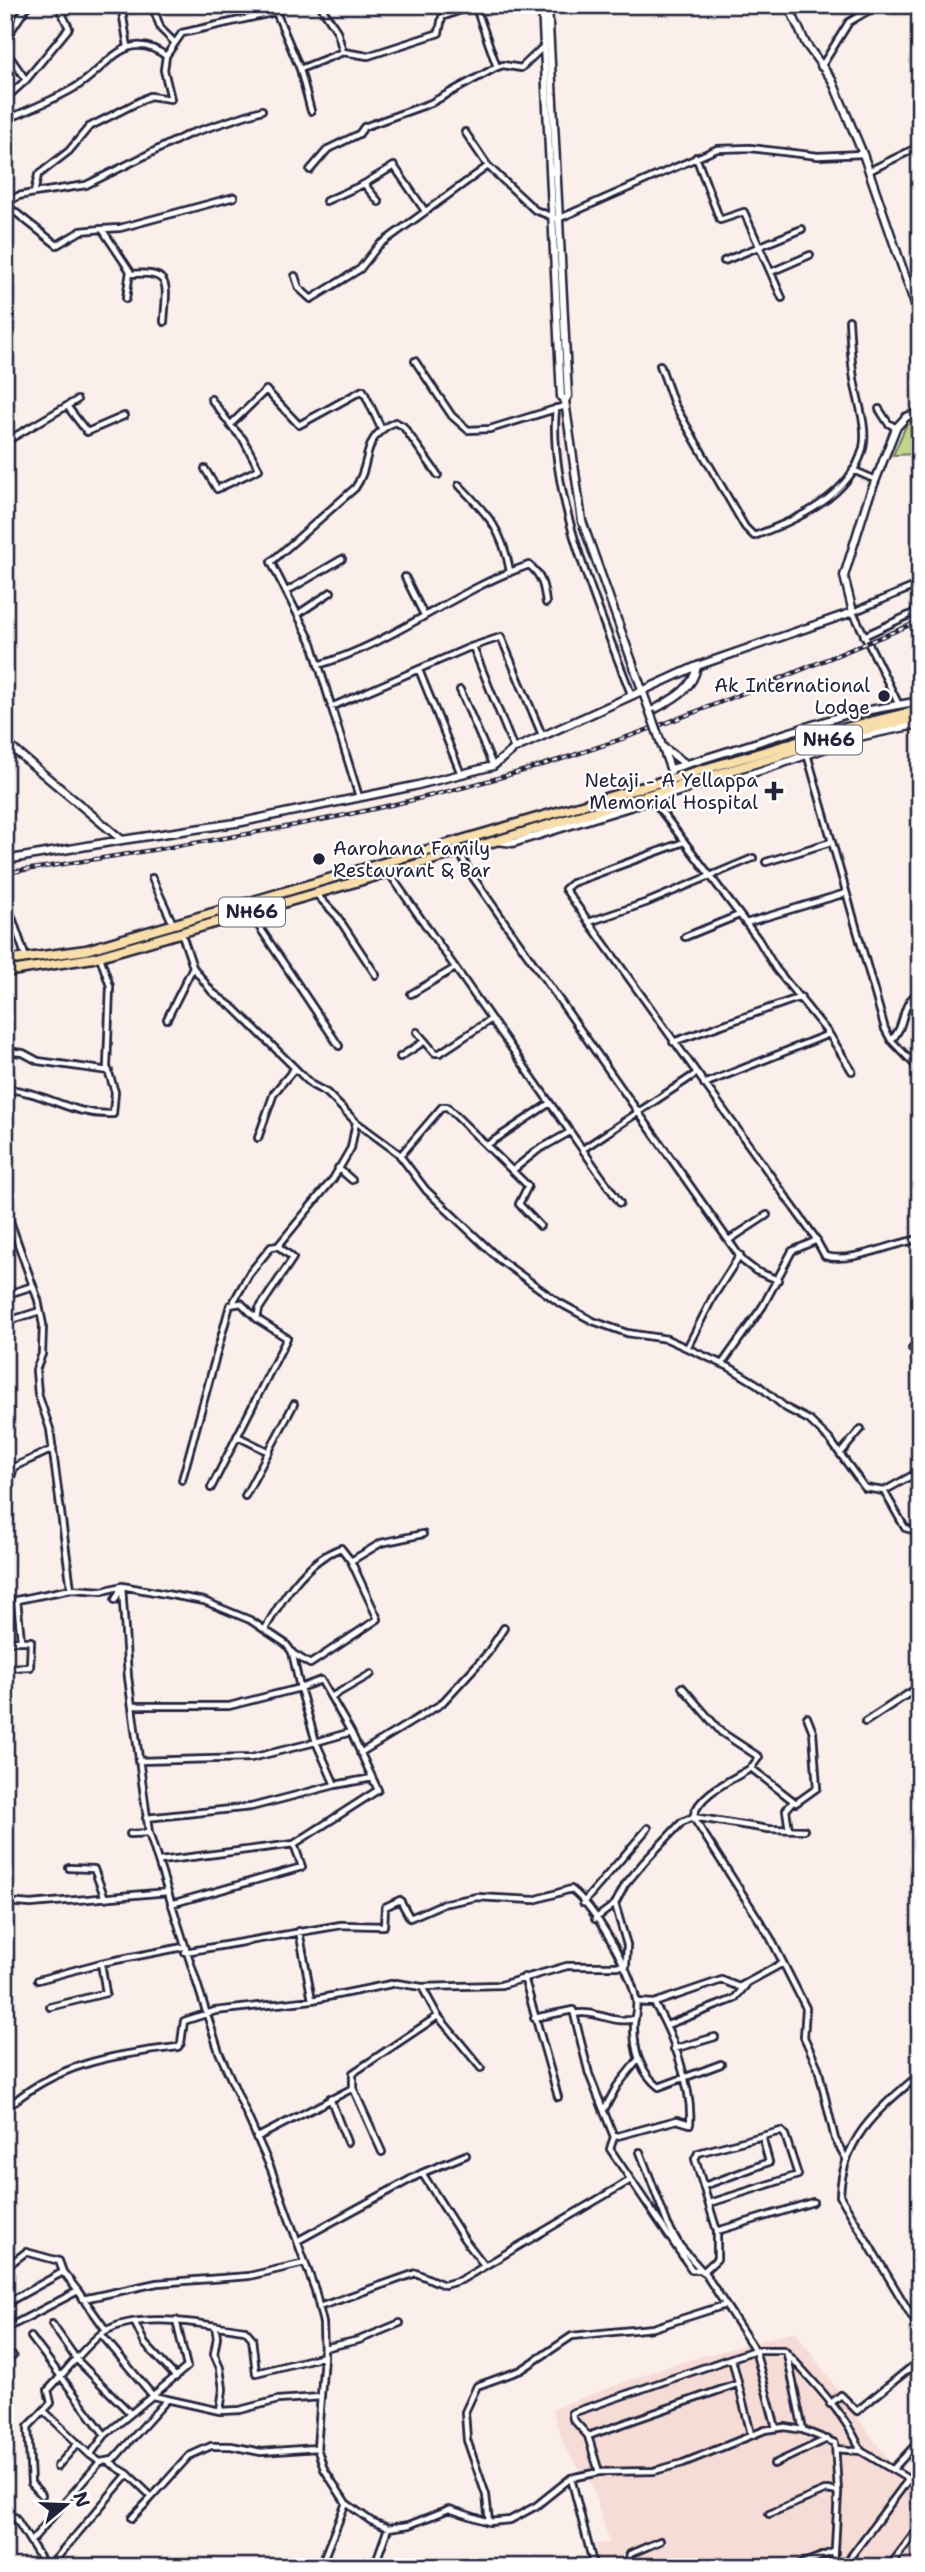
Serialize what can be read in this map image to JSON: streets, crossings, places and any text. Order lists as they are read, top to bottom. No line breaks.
{"streets":{"highway":["NH66"]},"places":{"other":["Ak International Lodge","Aarohana Family Restaurant & Bar"],"health":["Netaji - A Yellappa Memorial Hospital"]},"north":"right"}
